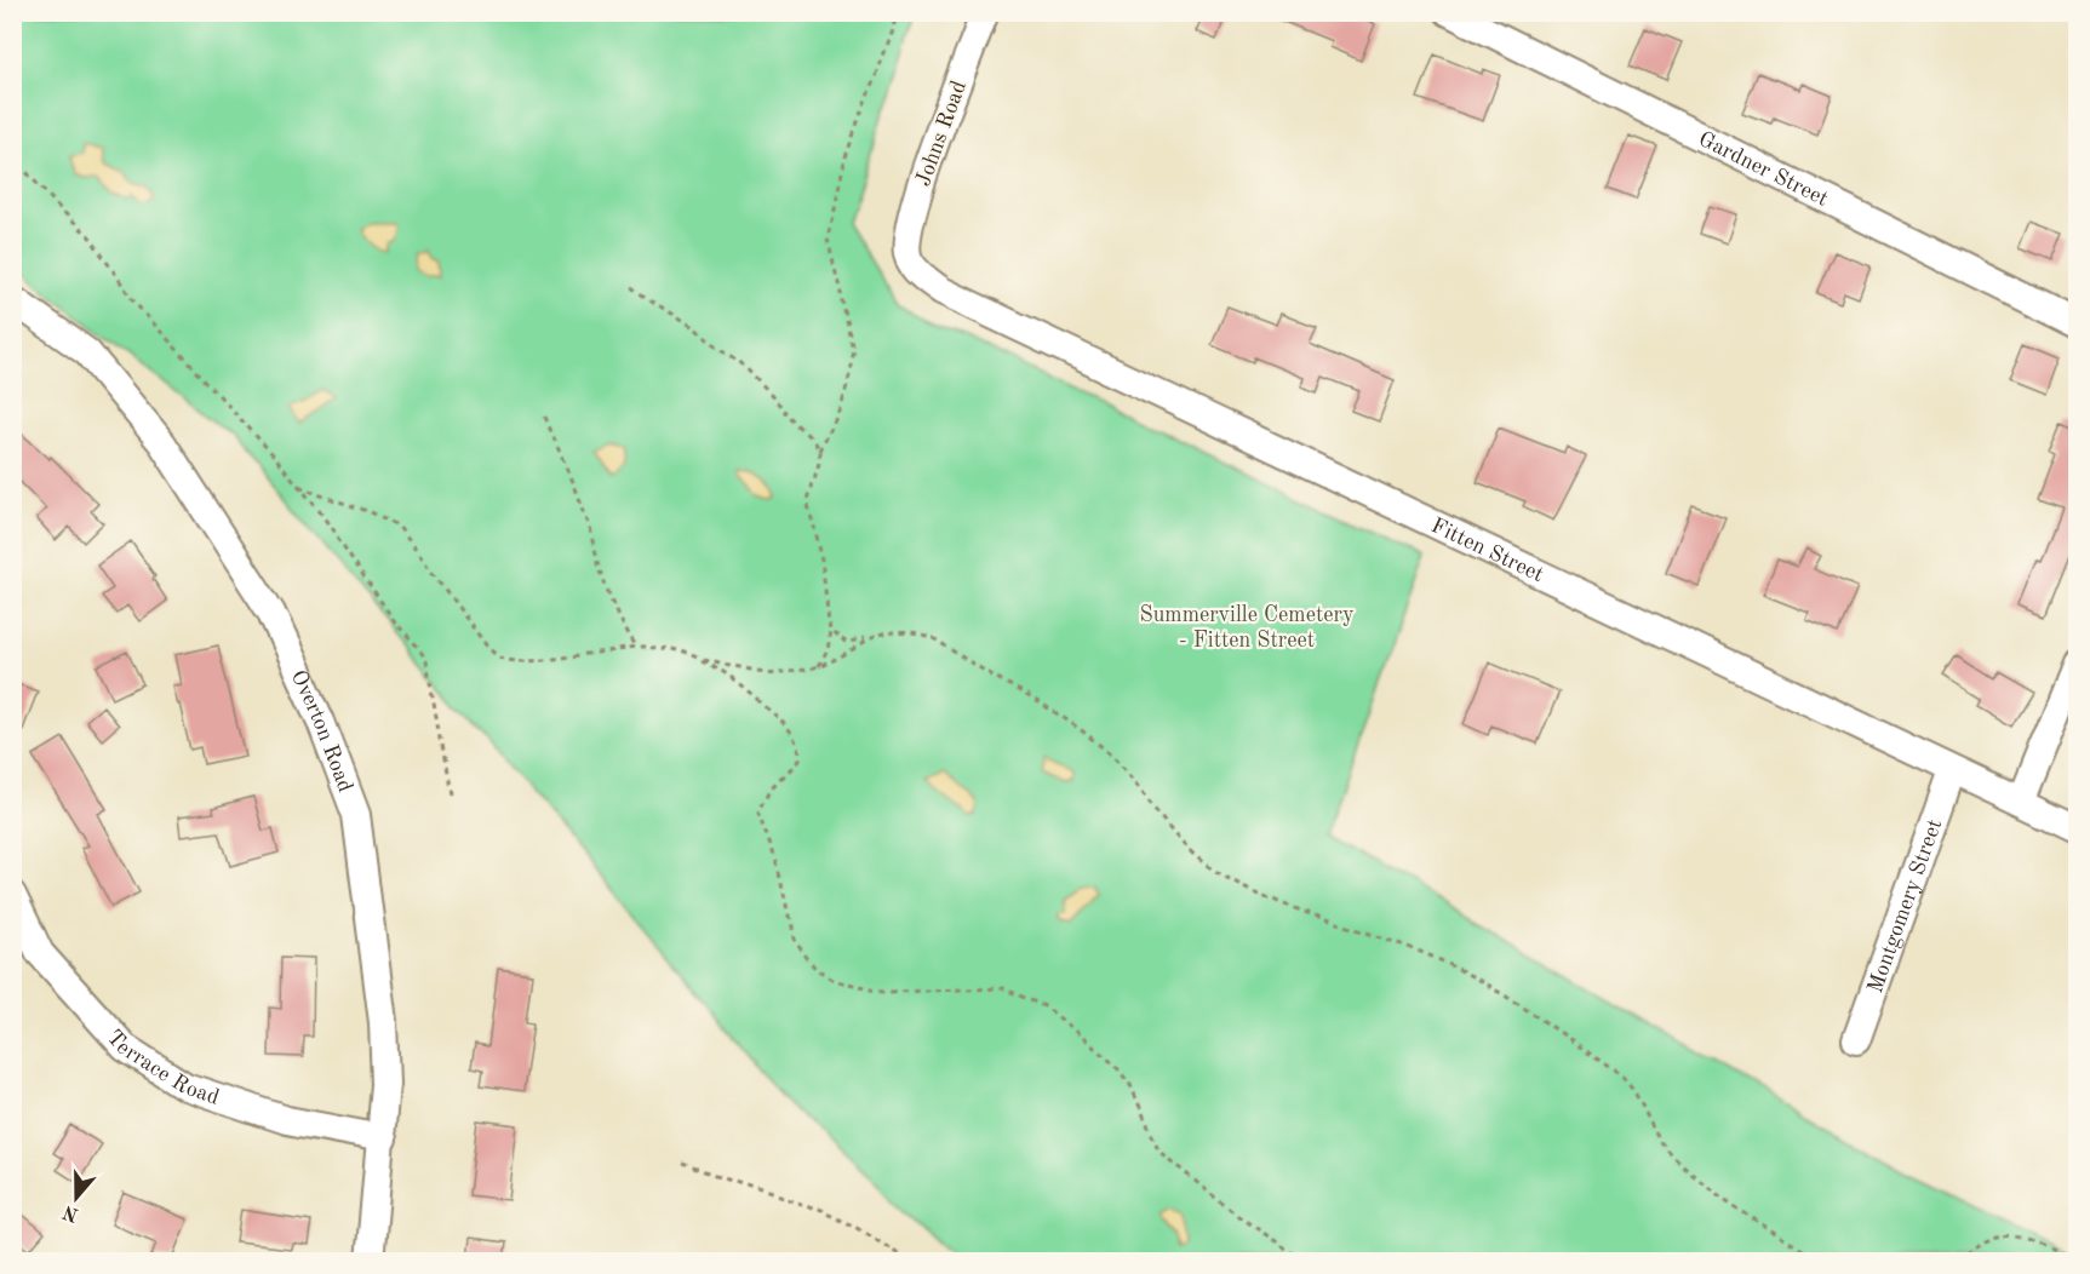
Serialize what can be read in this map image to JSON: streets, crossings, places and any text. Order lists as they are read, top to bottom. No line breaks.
{"streets":{"street":["Johns Road","Gardner Street","Fitten Street","Overton Road","Montgomery Street","Terrace Road"]},"crossings":[["Johns Road","Fitten Street"],["Fitten Street","Montgomery Street"],["Overton Road","Terrace Road"]],"parks":["Summerville Cemetery - Fitten Street"],"north":"bottom"}
